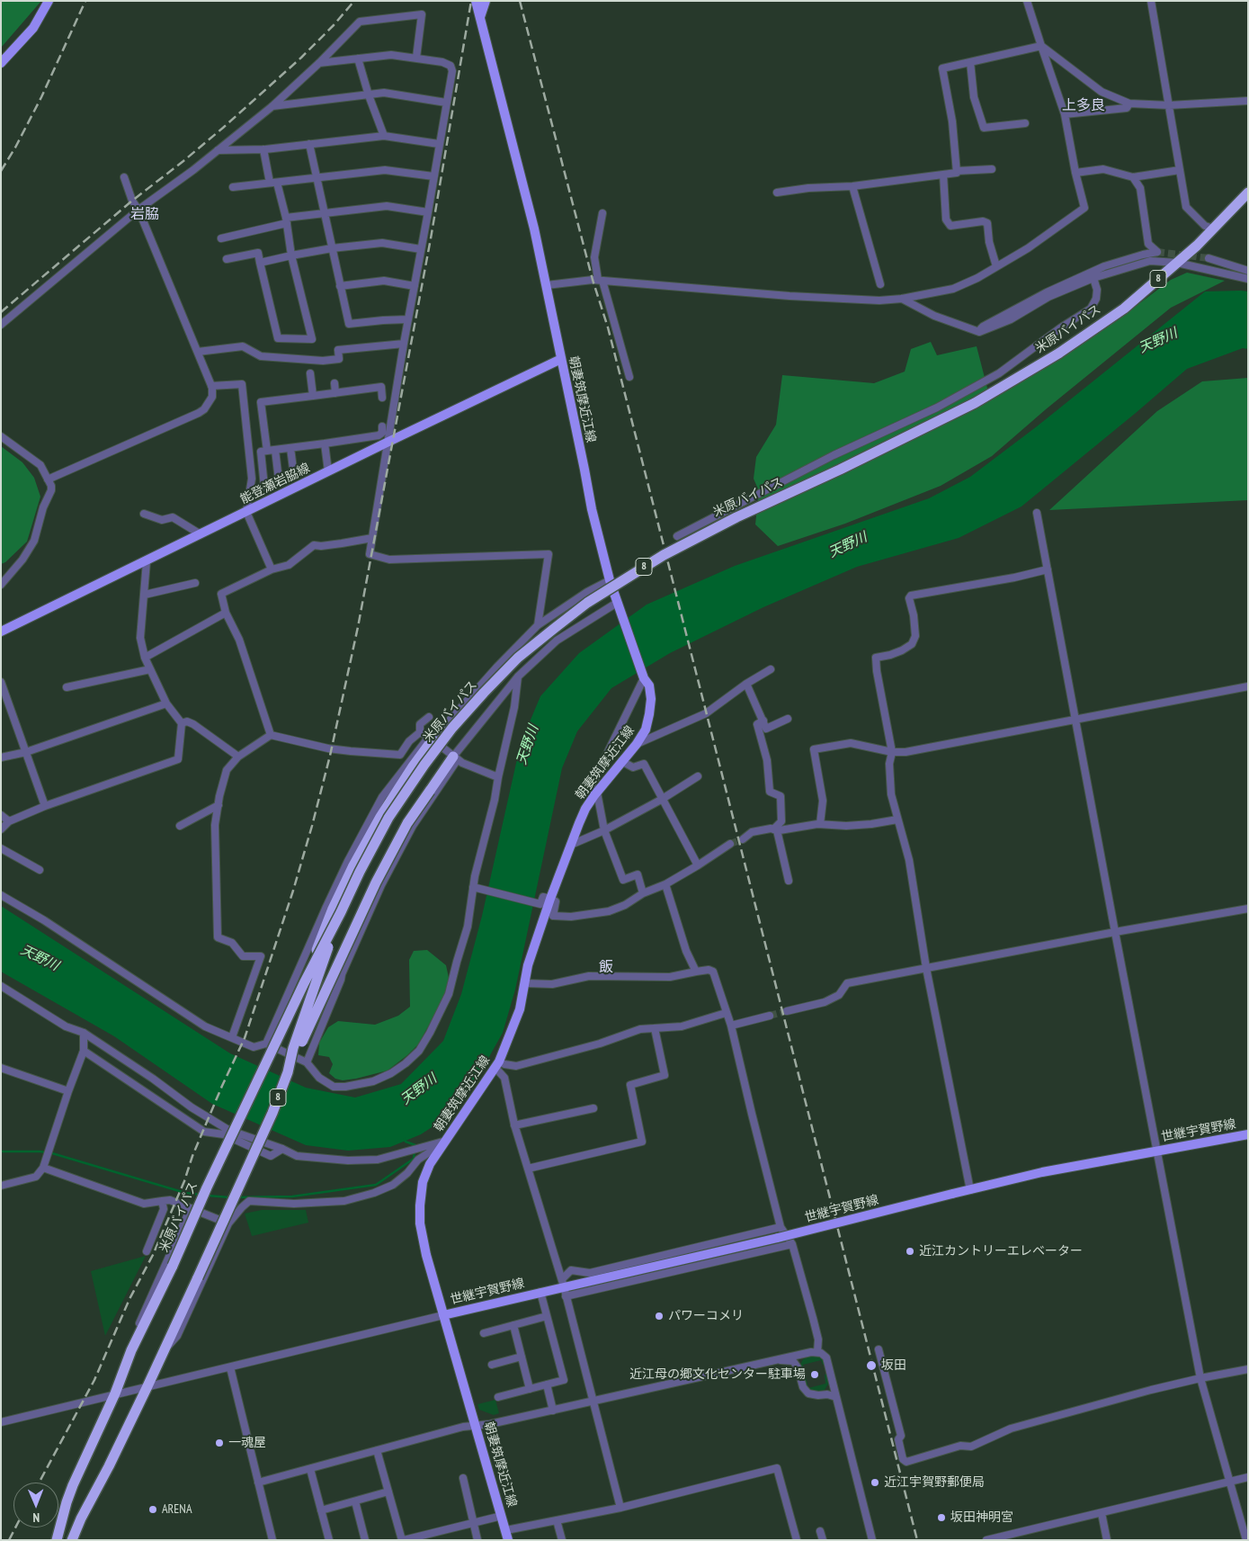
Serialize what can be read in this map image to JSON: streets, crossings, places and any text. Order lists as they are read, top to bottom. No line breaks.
{"streets":{"highway":["8","米原バイパス"],"main road":["朝妻筑摩近江線","能登瀬岩脇線","世継宇賀野線"]},"crossings":[["朝妻筑摩近江線","能登瀬岩脇線"],["朝妻筑摩近江線","世継宇賀野線"]],"districts":["上多良","岩脇","飯"],"water":["天野川"],"places":["近江カントリーエレベーター","パワーコメリ","坂田","近江母の郷文化センター駐車場","一魂屋","近江宇賀野郵便局","ARENA","坂田神明宮"],"north":"bottom"}
